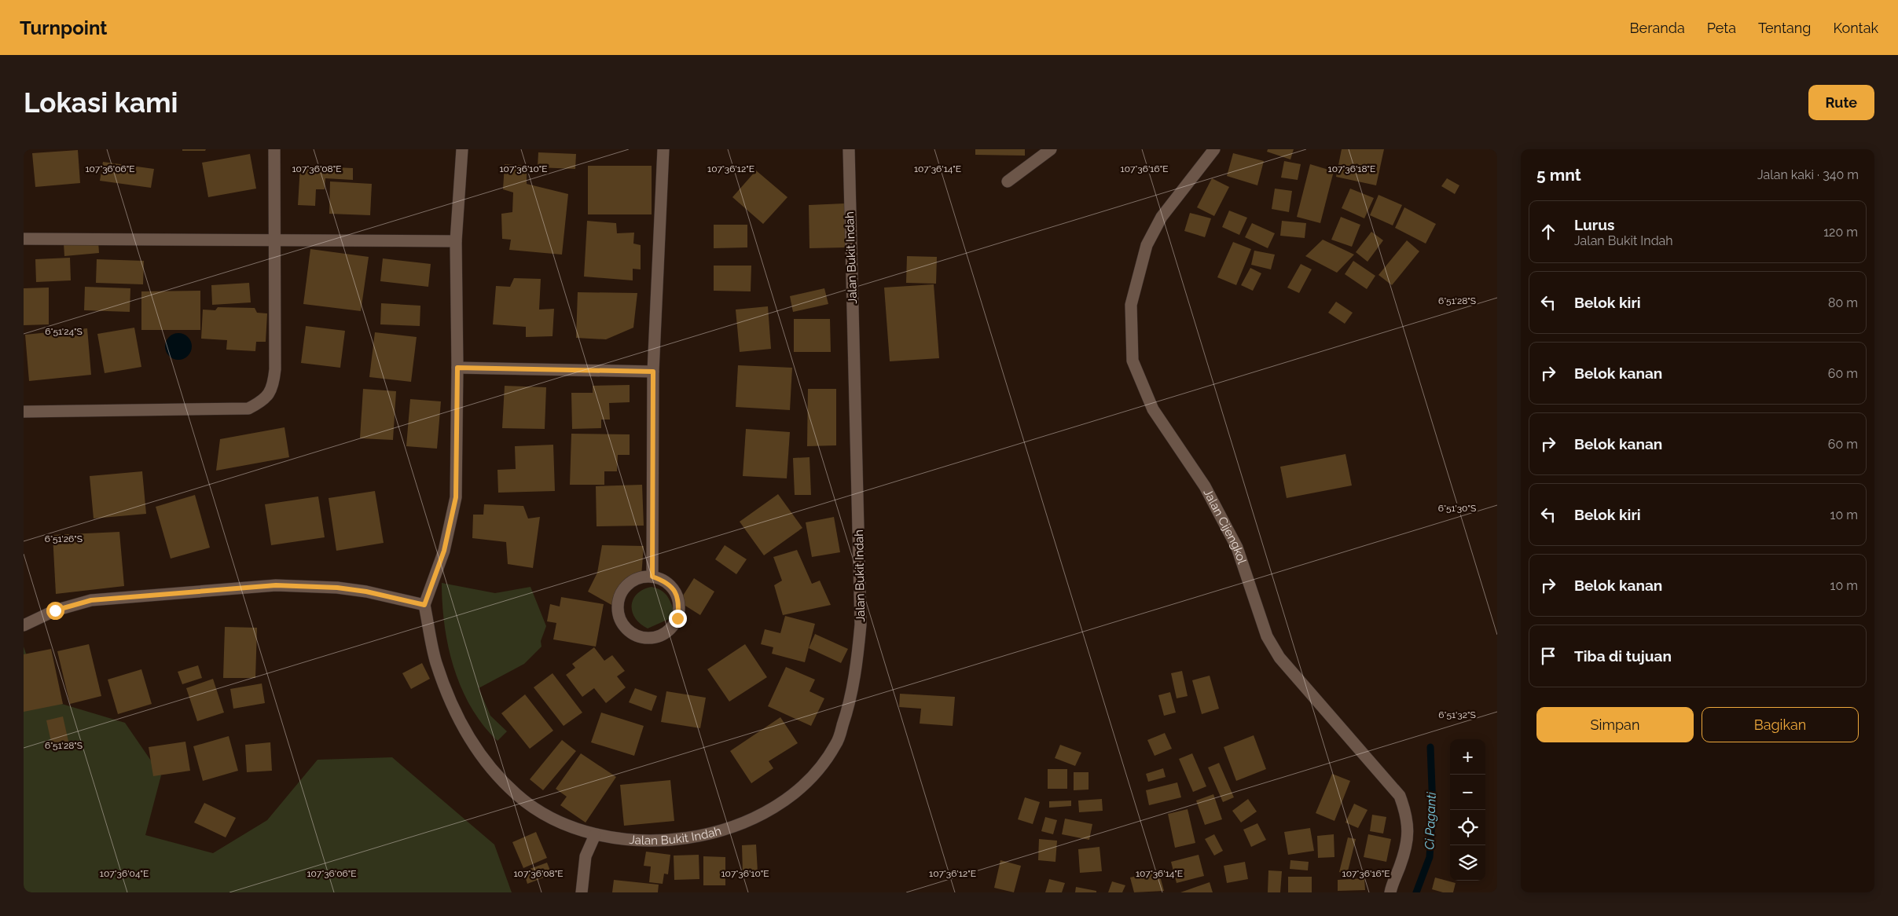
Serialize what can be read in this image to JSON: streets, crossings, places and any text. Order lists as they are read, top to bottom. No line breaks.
{"streets":{"street":["Jalan Bukit Indah","Jalan Cijengkol"]},"water":["Ci Paganti"],"page":{"header":"Turnpoint","nav":["Beranda","Peta","Tentang","Kontak"],"buttons":["Rute",["Simpan","Bagikan"]],"title":"Lokasi kami","heading":["5 mnt","Jalan kaki · 340 m"],"list":[["Lurus","Jalan Bukit Indah","120 m"],["Belok kiri","80 m"],["Belok kanan","60 m"],["Belok kanan","60 m"],["Belok kiri","10 m"],["Belok kanan","10 m"],"Tiba di tujuan"],"map_buttons":["+","−"]},"coordinates":["107°36'06\"E","107°36'08\"E","107°36'10\"E","107°36'12\"E","107°36'14\"E","107°36'16\"E","107°36'18\"E","6°51'28\"S","6°51'24\"S","6°51'30\"S","6°51'26\"S","6°51'32\"S","107°36'04\"E"]}
